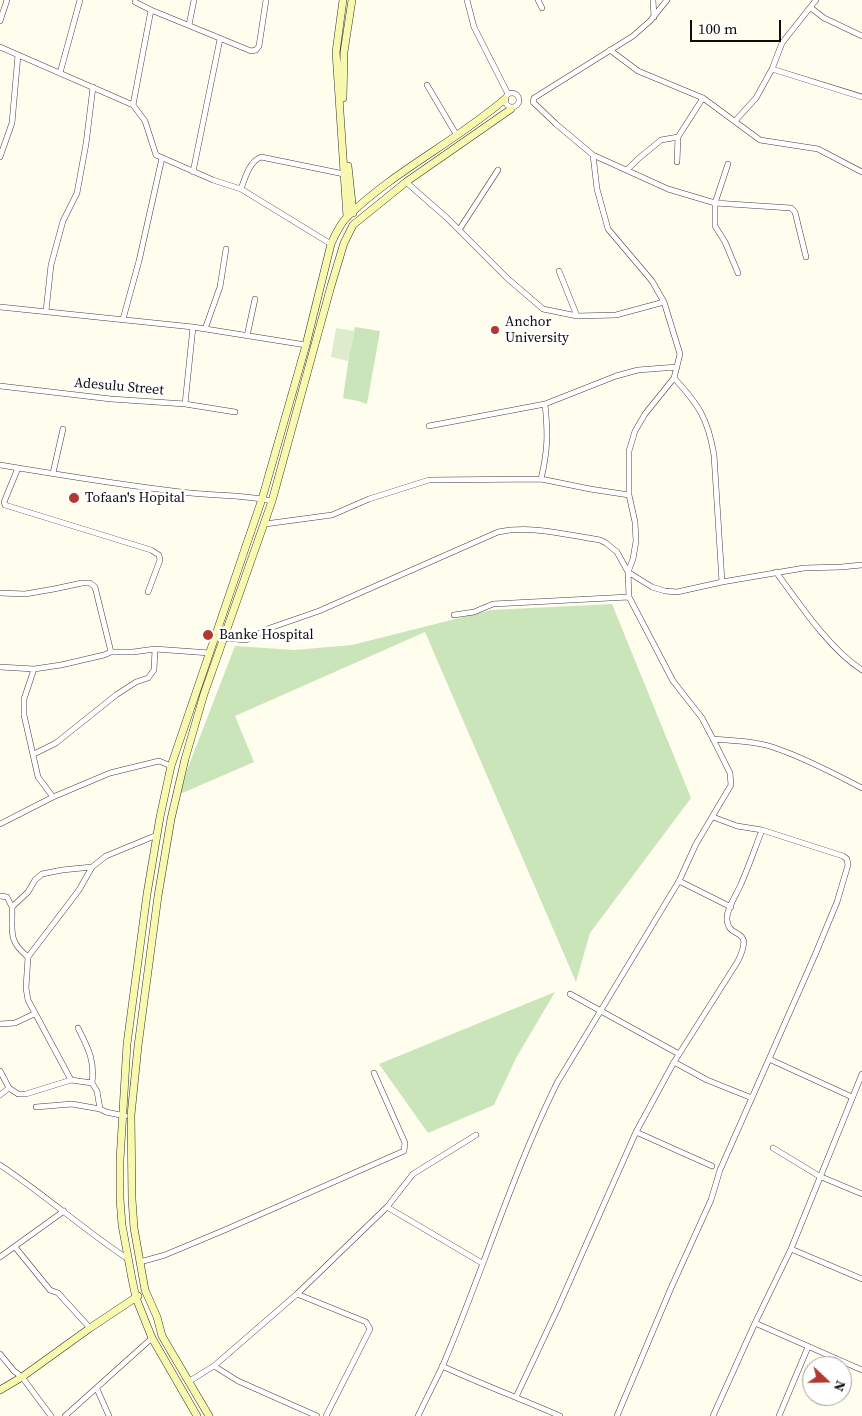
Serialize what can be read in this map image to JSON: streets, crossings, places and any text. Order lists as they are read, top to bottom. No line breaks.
{"streets":{"street":["Adesulu Street"]},"places":["Anchor University","Tofaan's Hopital","Banke Hospital"],"scale_bar":"100 m","north":"right"}
